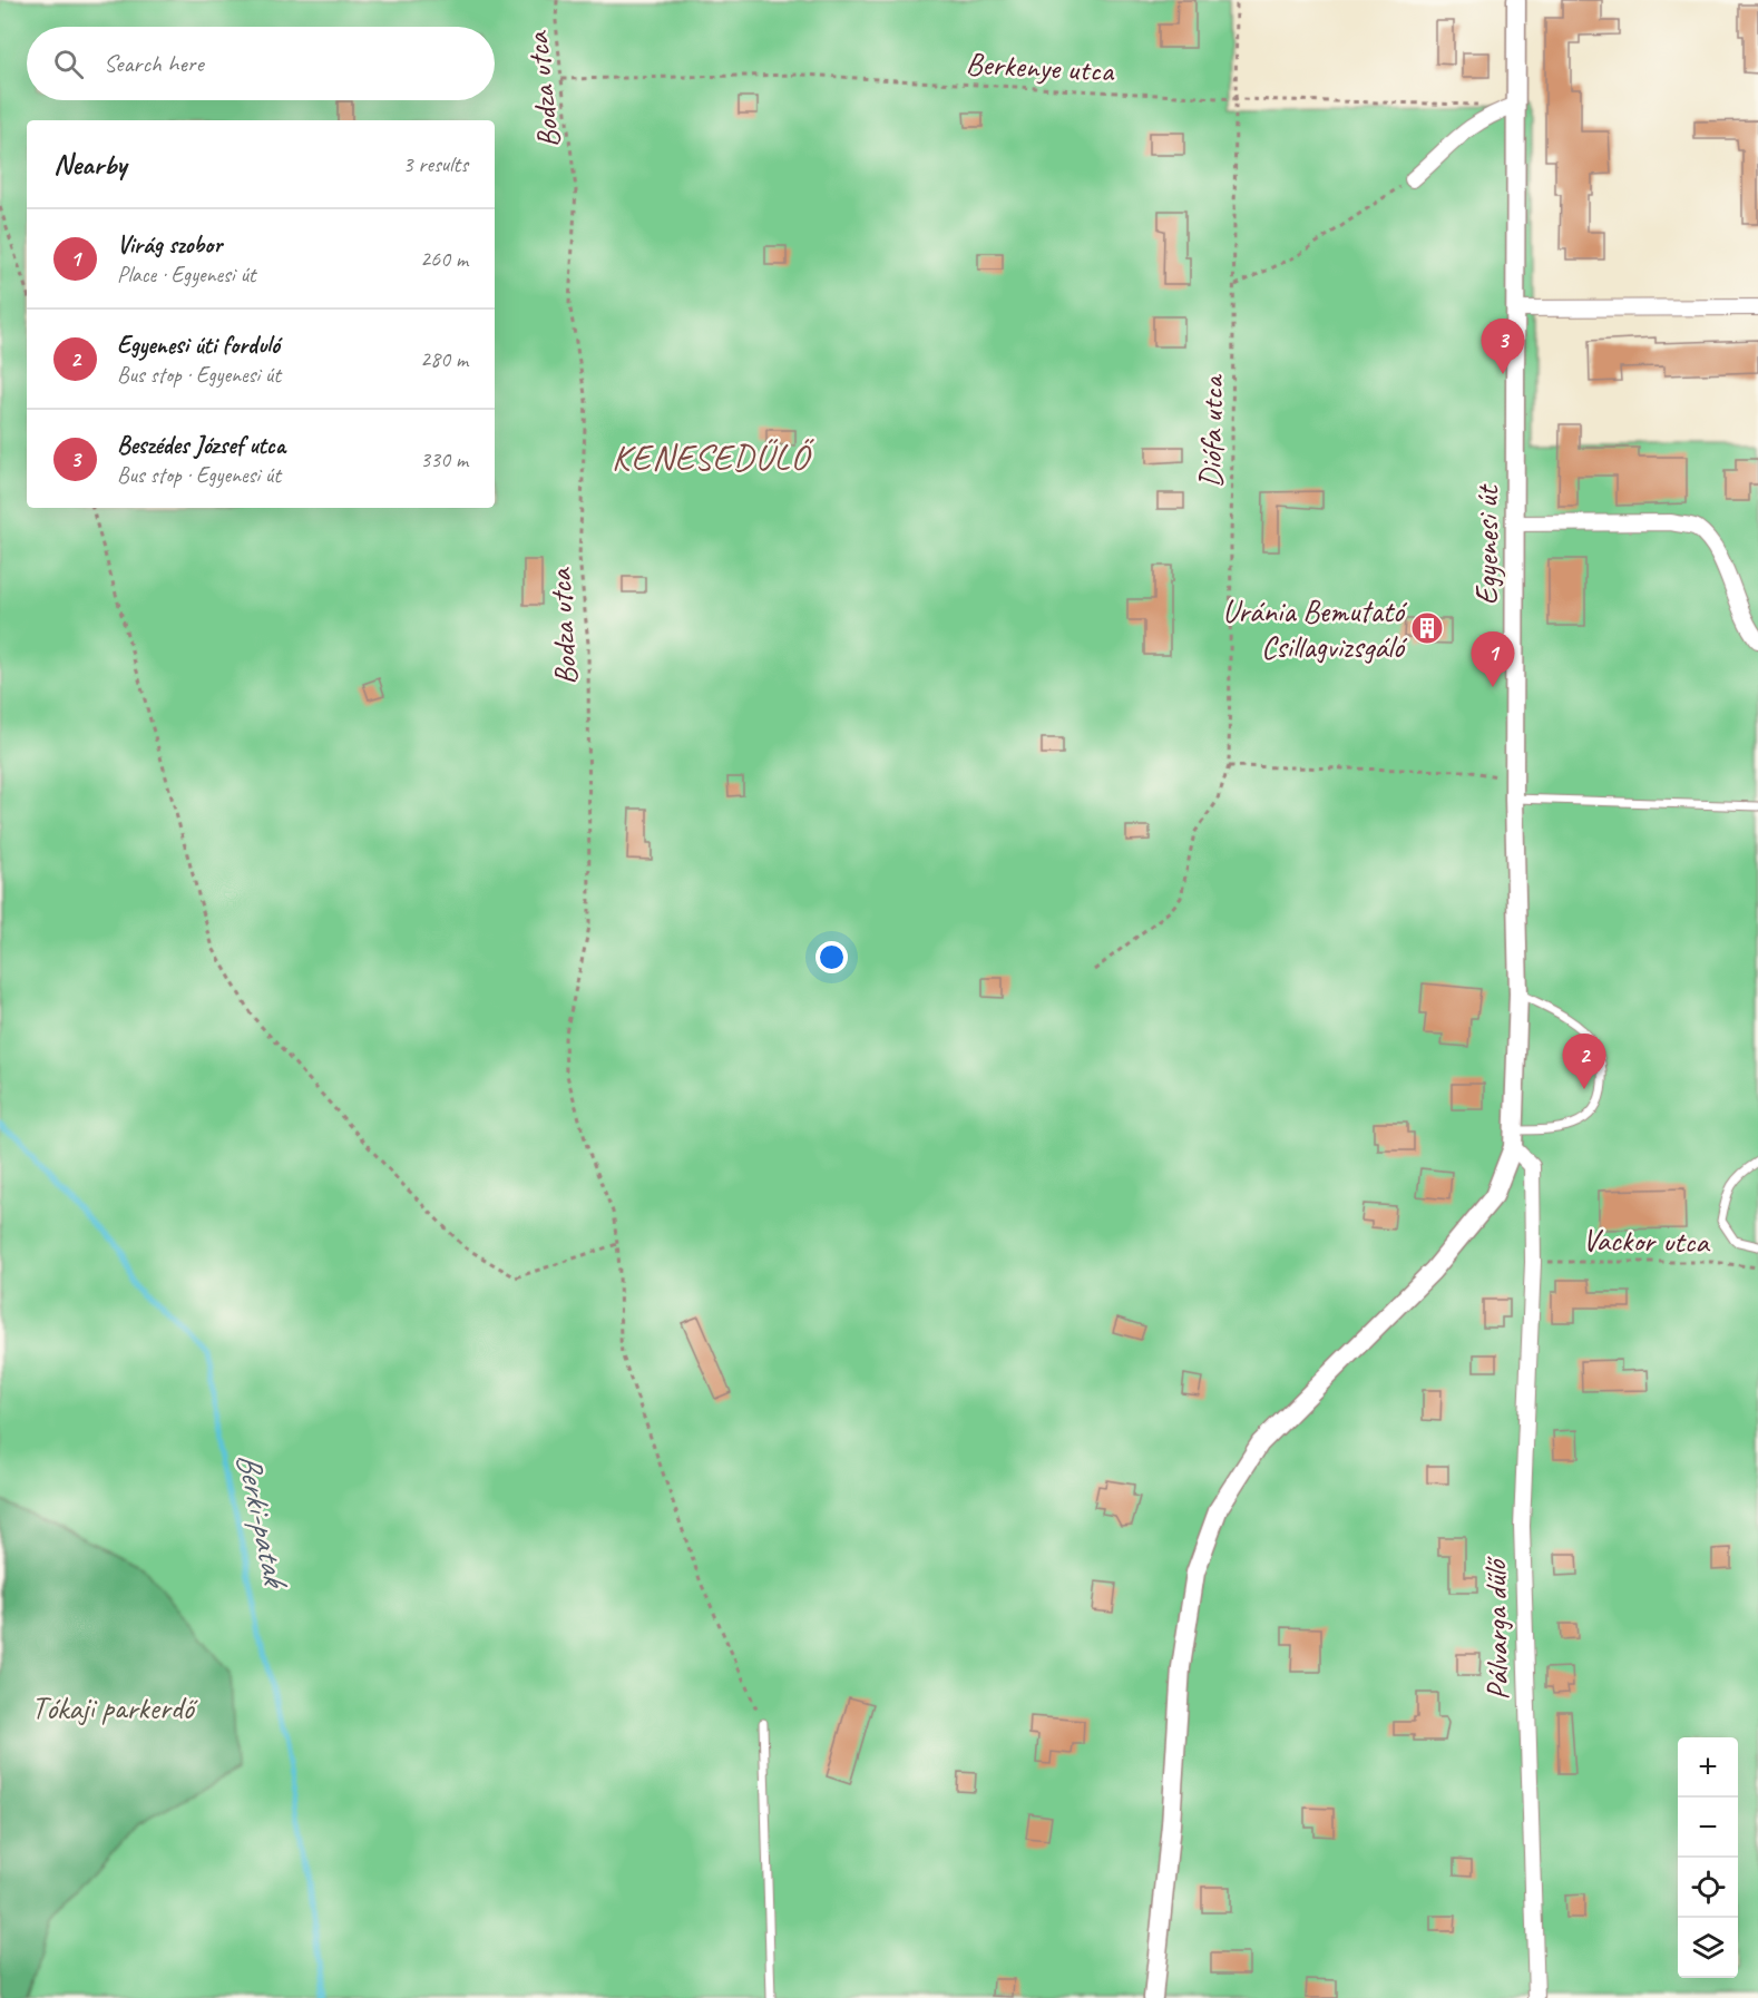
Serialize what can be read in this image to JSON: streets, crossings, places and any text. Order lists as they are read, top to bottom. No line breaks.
{"streets":{"street":["Egyenesi út","Pálvarga dűlő"],"path":["Berkenye utca","Bodza utca","Diófa utca","Vackor utca"]},"crossings":[["Berkenye utca","Bodza utca"],["Berkenye utca","Diófa utca"],["Berkenye utca","Egyenesi út"],["Egyenesi út","Pálvarga dűlő"],["Vackor utca","Pálvarga dűlő"]],"districts":["KENESEDŰLŐ"],"water":["Berki-patak"],"parks":["Tókaji parkerdő"],"places":{"building":["Uránia Bemutató Csillagvizsgáló"]},"page":{"search":"Search here","heading":["Nearby","3 results"],"list":[{"mark":"1","name":"Virág szobor","note":"Place · Egyenesi út","value":"260 m"},{"mark":"2","name":"Egyenesi úti forduló","note":"Bus stop · Egyenesi út","value":"280 m"},{"mark":"3","name":"Beszédes József utca","note":"Bus stop · Egyenesi út","value":"330 m"}],"pins":["3","1","2"],"map_buttons":["+","−"]}}
